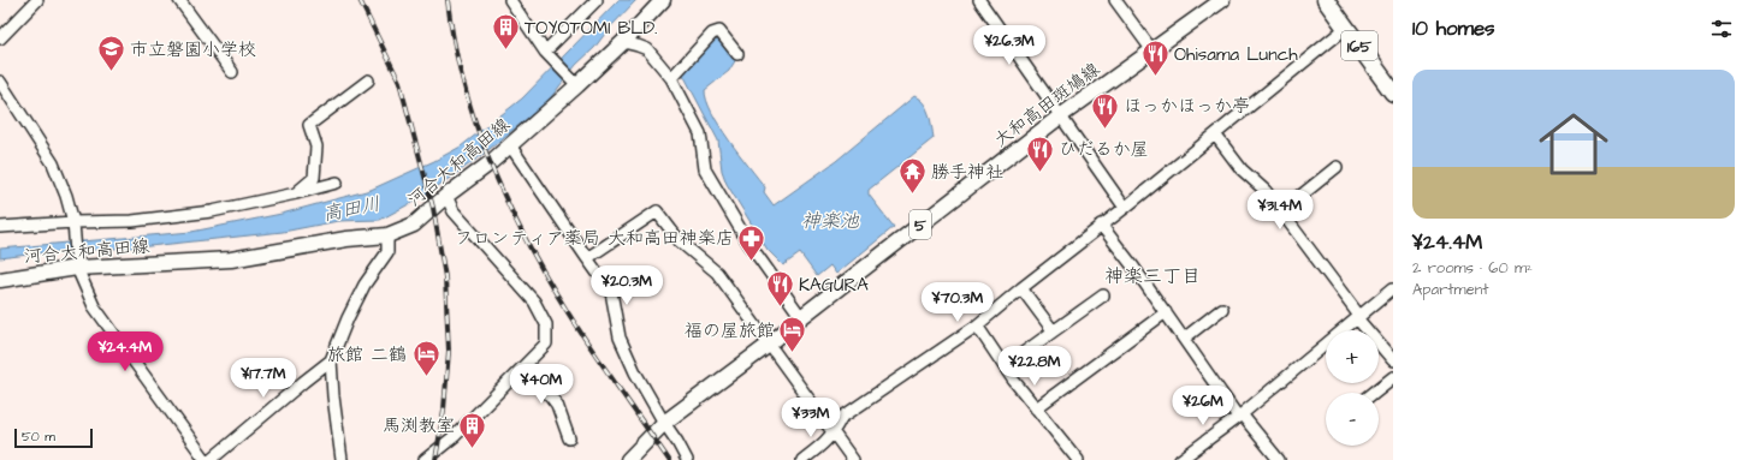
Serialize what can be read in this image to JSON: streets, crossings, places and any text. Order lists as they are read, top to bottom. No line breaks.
{"streets":{"highway":["165"],"main road":["大和高田斑鳩線","河合大和高田線","5"]},"districts":["神楽三丁目"],"water":["高田川","神楽池"],"places":{"building":["TOYOTOMI BLD.","馬渕教室"],"school or university":["市立磐園小学校"],"restaurant":["Ohisama Lunch","ほっかほっか亭","ひだるか屋","KAGURA"],"temple":["勝手神社"],"pharmacy":["フロンティア薬局 大和高田神楽店"],"hotel":["福の屋旅館","旅館 二鶴"]},"scale_bar":"50 m","page":{"heading":"10 homes","price":["¥26.3M","¥31.4M","¥20.3M","¥70.3M","¥24.4M","¥22.8M","¥17.7M","¥40M","¥26M","¥33M"],"list":[{"name":"¥24.4M","note":"2 rooms · 60 m² · Apartment"}],"map_buttons":["+","−"],"scale":"50 m"}}
